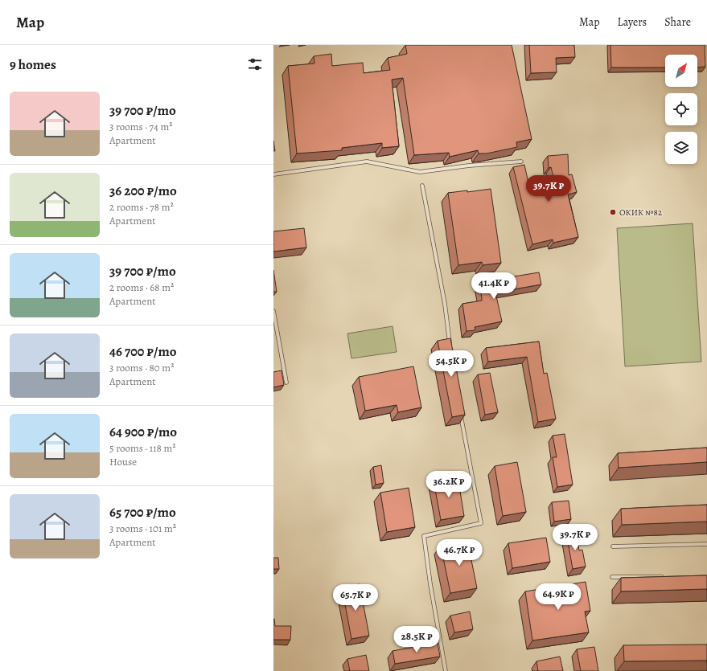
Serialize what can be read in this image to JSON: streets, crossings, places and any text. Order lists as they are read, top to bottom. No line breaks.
{"places":["ОКИК №82"],"north":"top right","page":{"header":"Map","nav":["Map","Layers","Share"],"heading":"9 homes","list":[{"name":"39 700 ₽/mo","note":"3 rooms · 74 m² · Apartment"},{"name":"36 200 ₽/mo","note":"2 rooms · 78 m² · Apartment"},{"name":"39 700 ₽/mo","note":"2 rooms · 68 m² · Apartment"},{"name":"46 700 ₽/mo","note":"3 rooms · 80 m² · Apartment"},{"name":"64 900 ₽/mo","note":"5 rooms · 118 m² · House"},{"name":"65 700 ₽/mo","note":"3 rooms · 101 m² · Apartment"}],"price":["39.7K ₽","41.4K ₽","54.5K ₽","36.2K ₽","39.7K ₽","46.7K ₽","64.9K ₽","65.7K ₽","28.5K ₽"]}}
